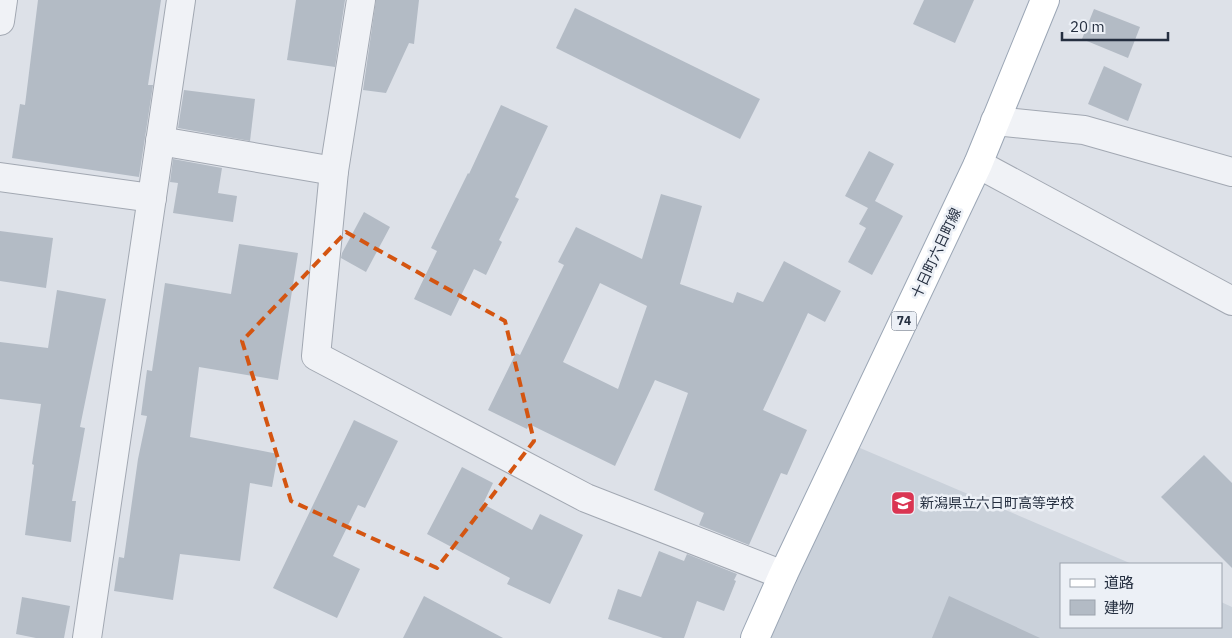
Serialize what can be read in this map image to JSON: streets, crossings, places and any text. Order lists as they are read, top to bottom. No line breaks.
{"streets":{"main road":["十日町六日町線","74"]},"places":{"school or university":["新潟県立六日町高等学校"]},"legend":["道路","建物"],"scale_bar":"20 m"}
